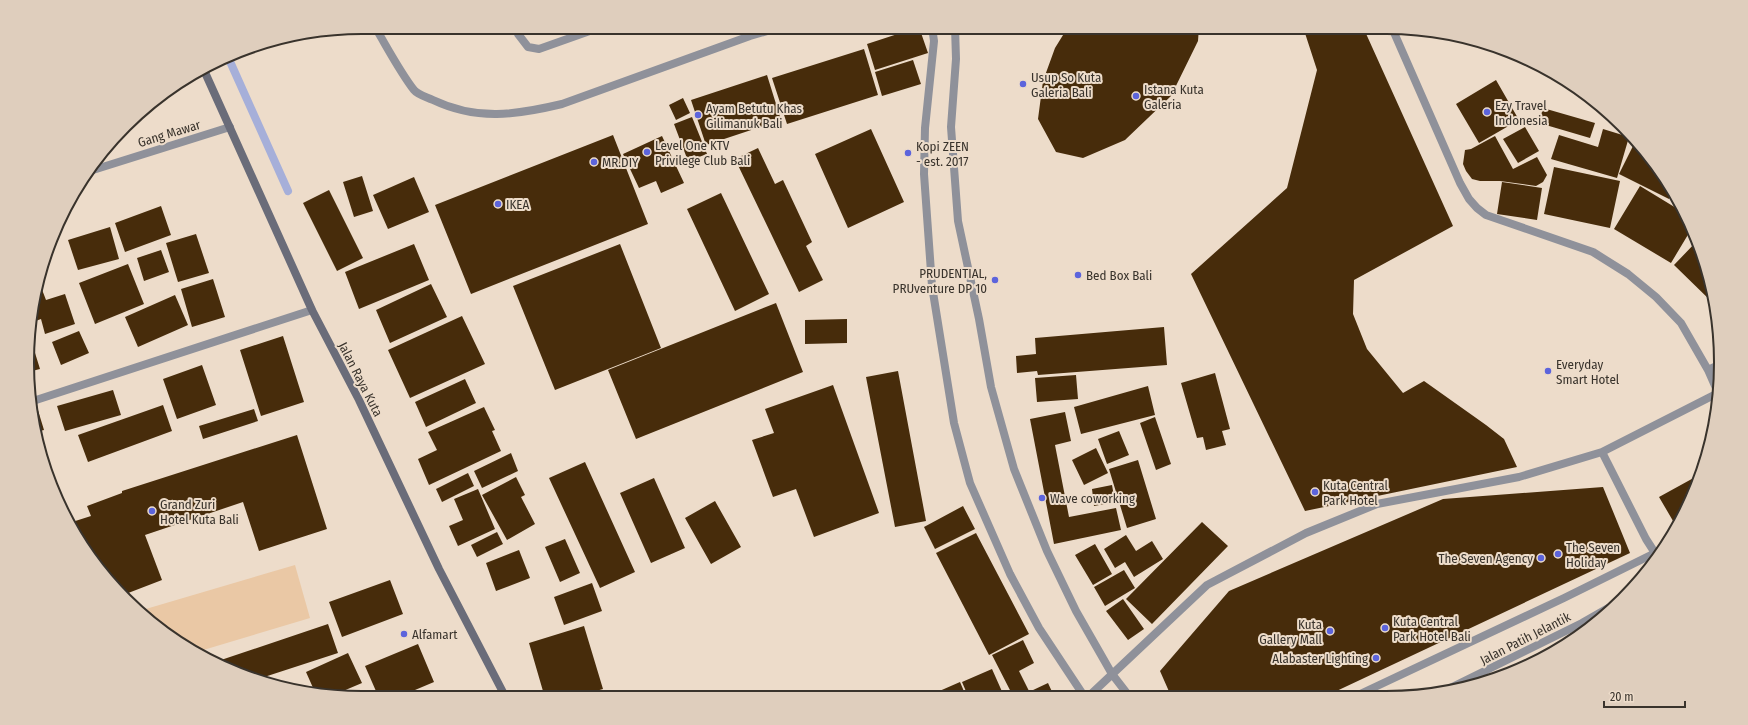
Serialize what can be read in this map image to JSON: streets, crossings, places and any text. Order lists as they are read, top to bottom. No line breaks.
{"streets":{"main road":["Jalan Raya Kuta"],"street":["Gang Mawar","Jalan Patih Jelantik"]},"crossings":[["Gang Mawar","Jalan Raya Kuta"]],"places":["Usup So Kuta Galeria Bali","Istana Kuta Galeria","Ezy Travel Indonesia","Ayam Betutu Khas Gilimanuk Bali","Level One KTV Privilege Club Bali","Kopi ZEEN - est. 2017","MR.DIY","IKEA","Bed Box Bali","PRUDENTIAL, PRUventure DP 10","Everyday Smart Hotel","Kuta Central Park Hotel","Wave coworking","Grand Zuri Hotel Kuta Bali","The Seven Holiday","The Seven Agency","Kuta Central Park Hotel Bali","Kuta Gallery Mall","Alfamart","Alabaster Lighting"],"scale_bar":"20 m"}
